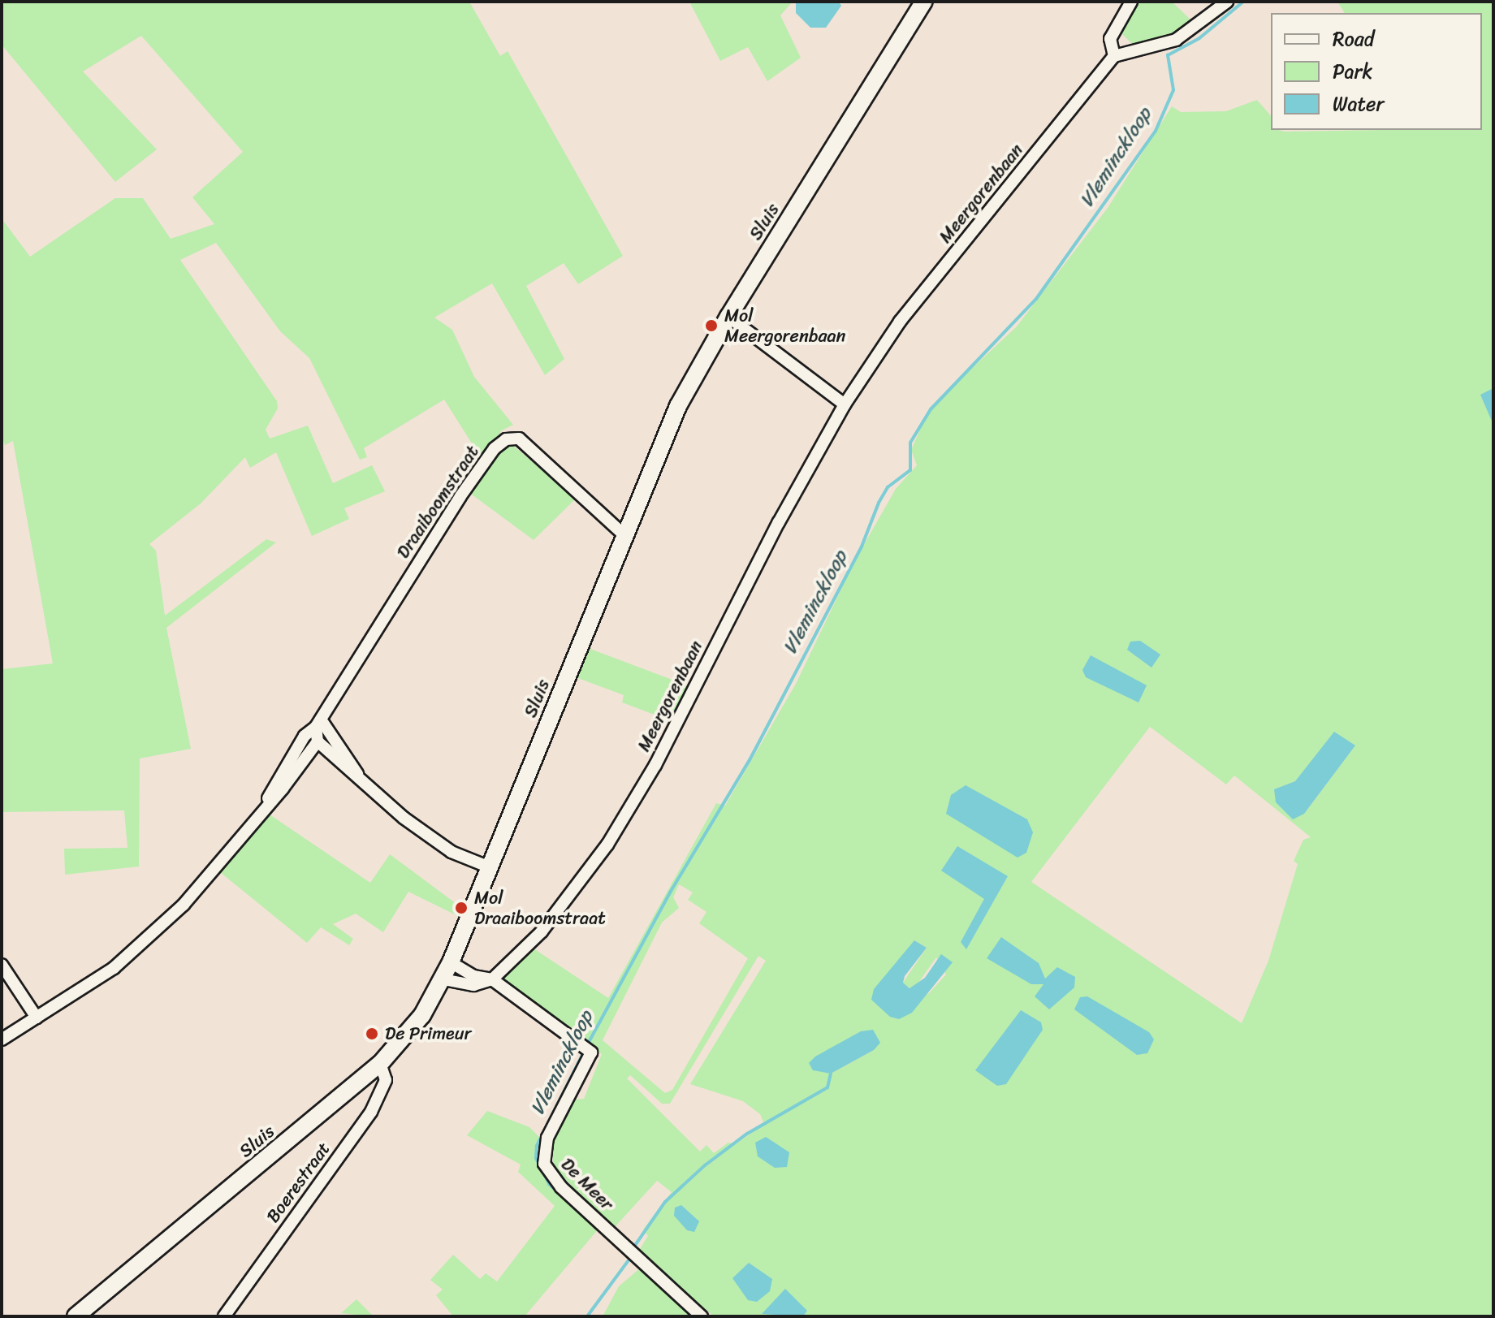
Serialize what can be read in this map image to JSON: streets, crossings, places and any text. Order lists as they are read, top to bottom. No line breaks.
{"streets":{"street":["Meergorenbaan","Sluis","Draaiboomstraat","Boerestraat","De Meer"]},"crossings":[["Meergorenbaan","De Meer"],["Sluis","Draaiboomstraat"],["Sluis","Boerestraat"]],"water":["Vleminckloop"],"places":["Mol Meergorenbaan","Mol Draaiboomstraat","De Primeur"],"legend":["Road","Park","Water"]}
